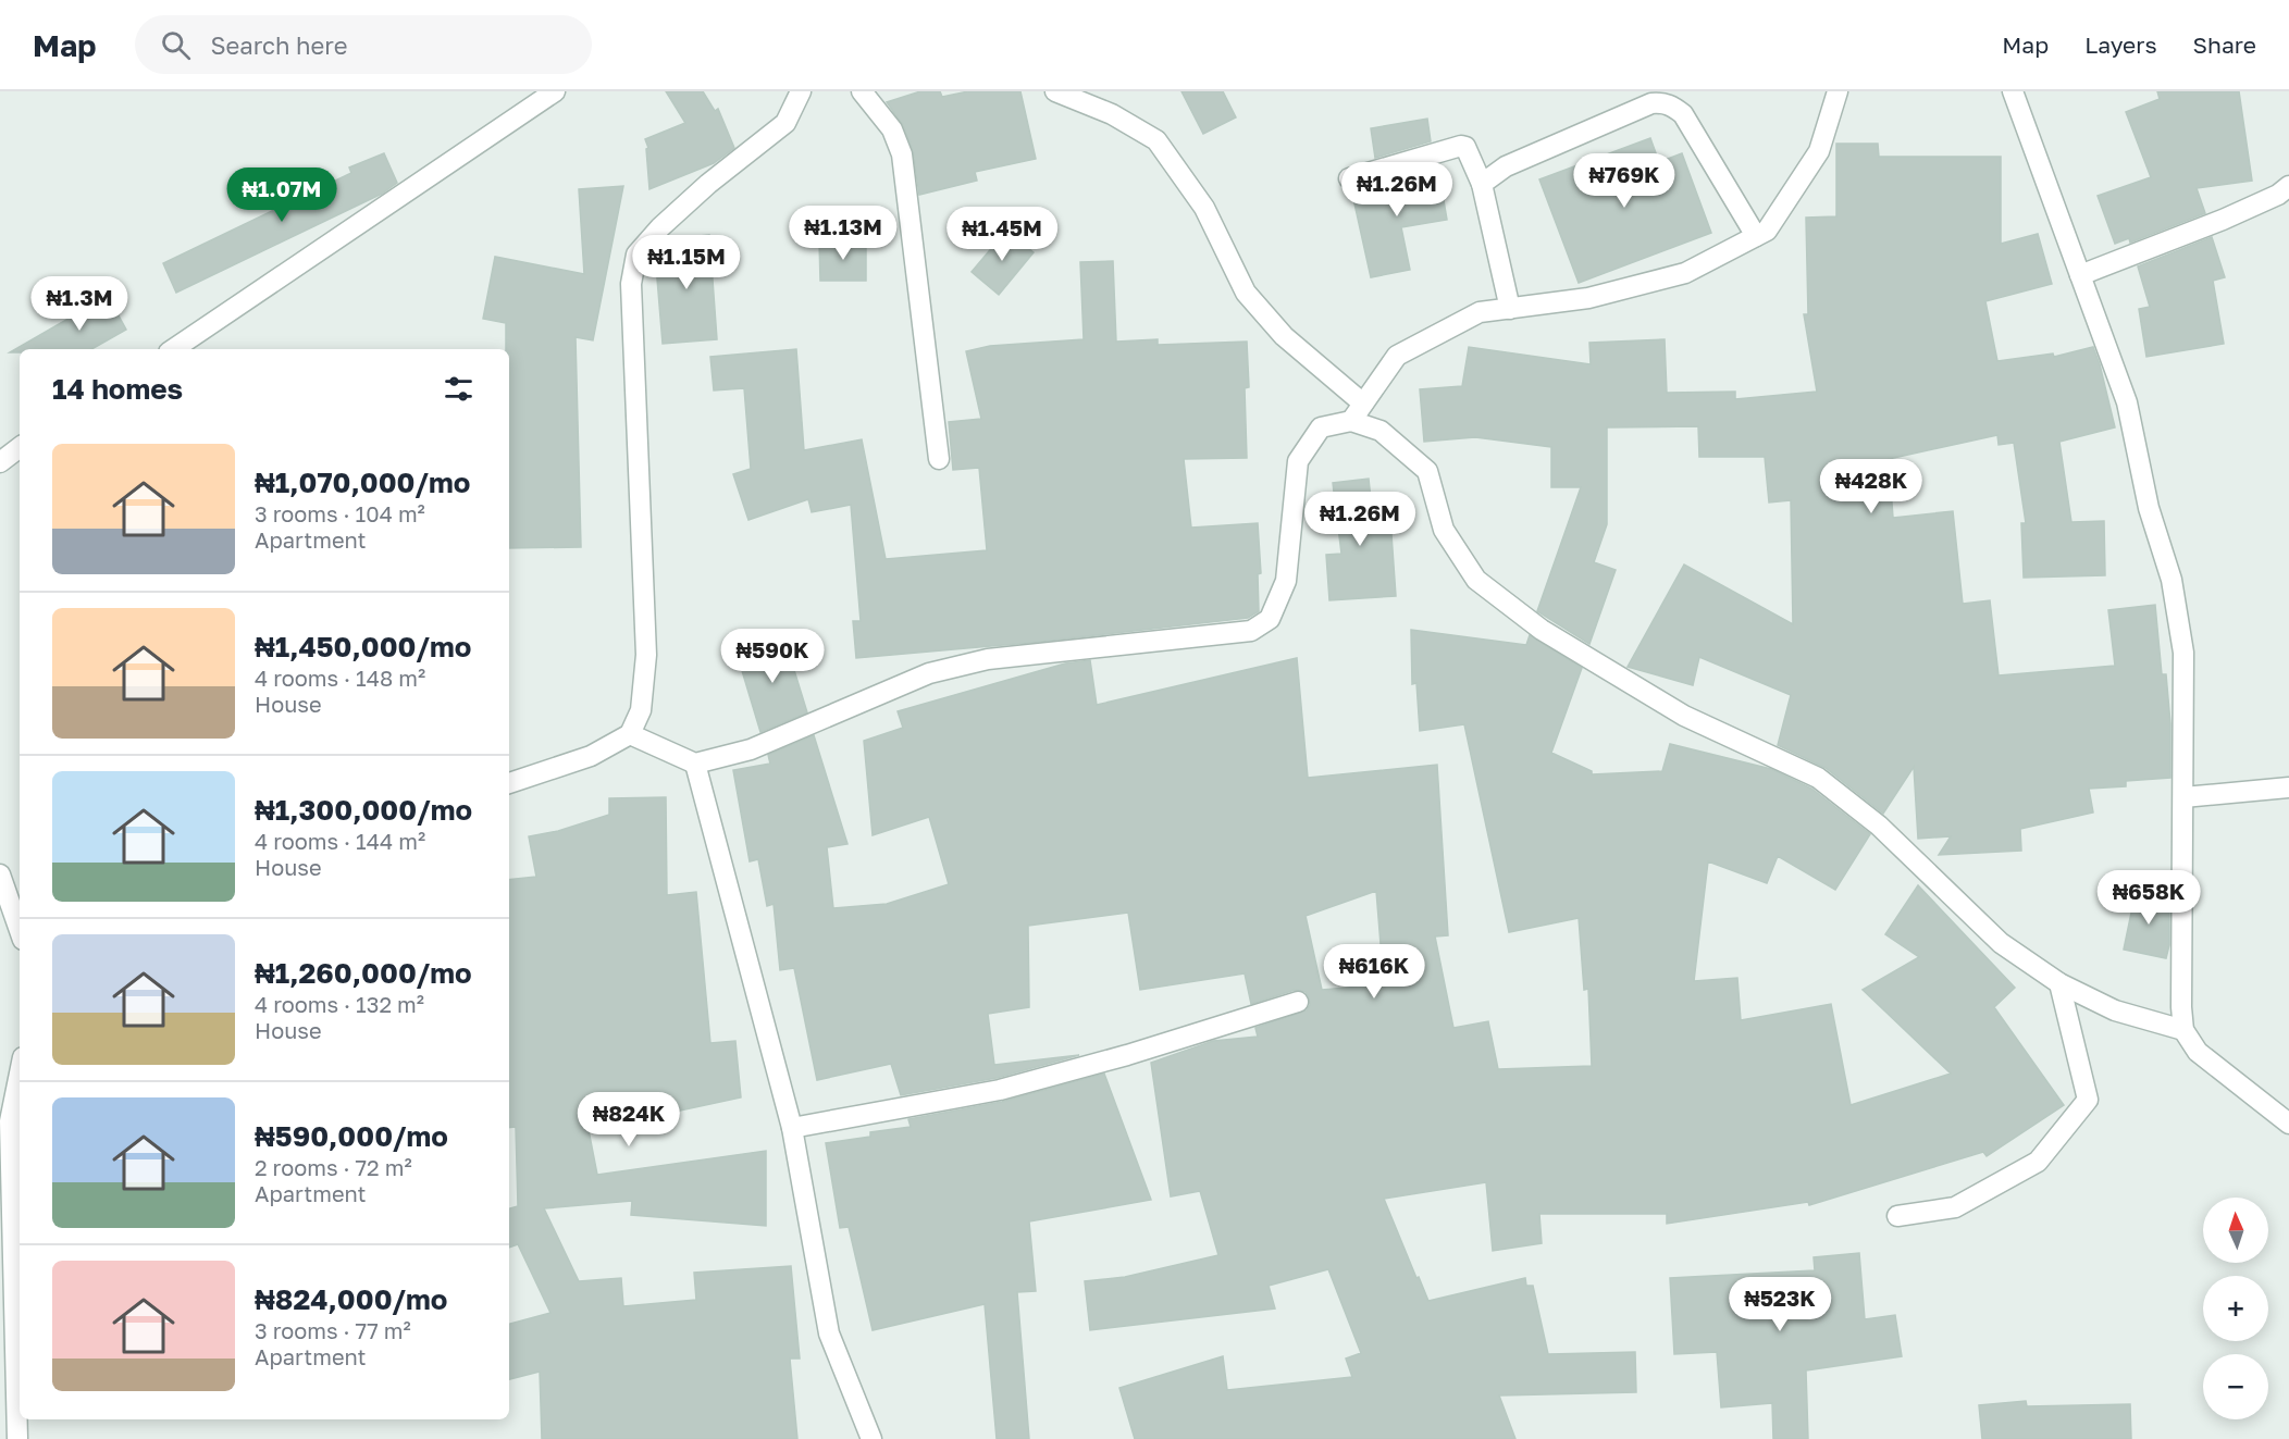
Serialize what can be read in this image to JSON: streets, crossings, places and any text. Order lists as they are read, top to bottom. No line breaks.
{"north":"top","page":{"header":"Map","search":"Search here","nav":["Map","Layers","Share"],"price":["₦769K","₦1.26M","₦1.07M","₦1.13M","₦1.45M","₦1.15M","₦1.3M","₦428K","₦1.26M","₦590K","₦658K","₦616K","₦824K","₦523K"],"heading":"14 homes","list":[{"name":"₦1,070,000/mo","note":"3 rooms · 104 m² · Apartment"},{"name":"₦1,450,000/mo","note":"4 rooms · 148 m² · House"},{"name":"₦1,300,000/mo","note":"4 rooms · 144 m² · House"},{"name":"₦1,260,000/mo","note":"4 rooms · 132 m² · House"},{"name":"₦590,000/mo","note":"2 rooms · 72 m² · Apartment"},{"name":"₦824,000/mo","note":"3 rooms · 77 m² · Apartment"}],"map_buttons":["+","−"]}}
